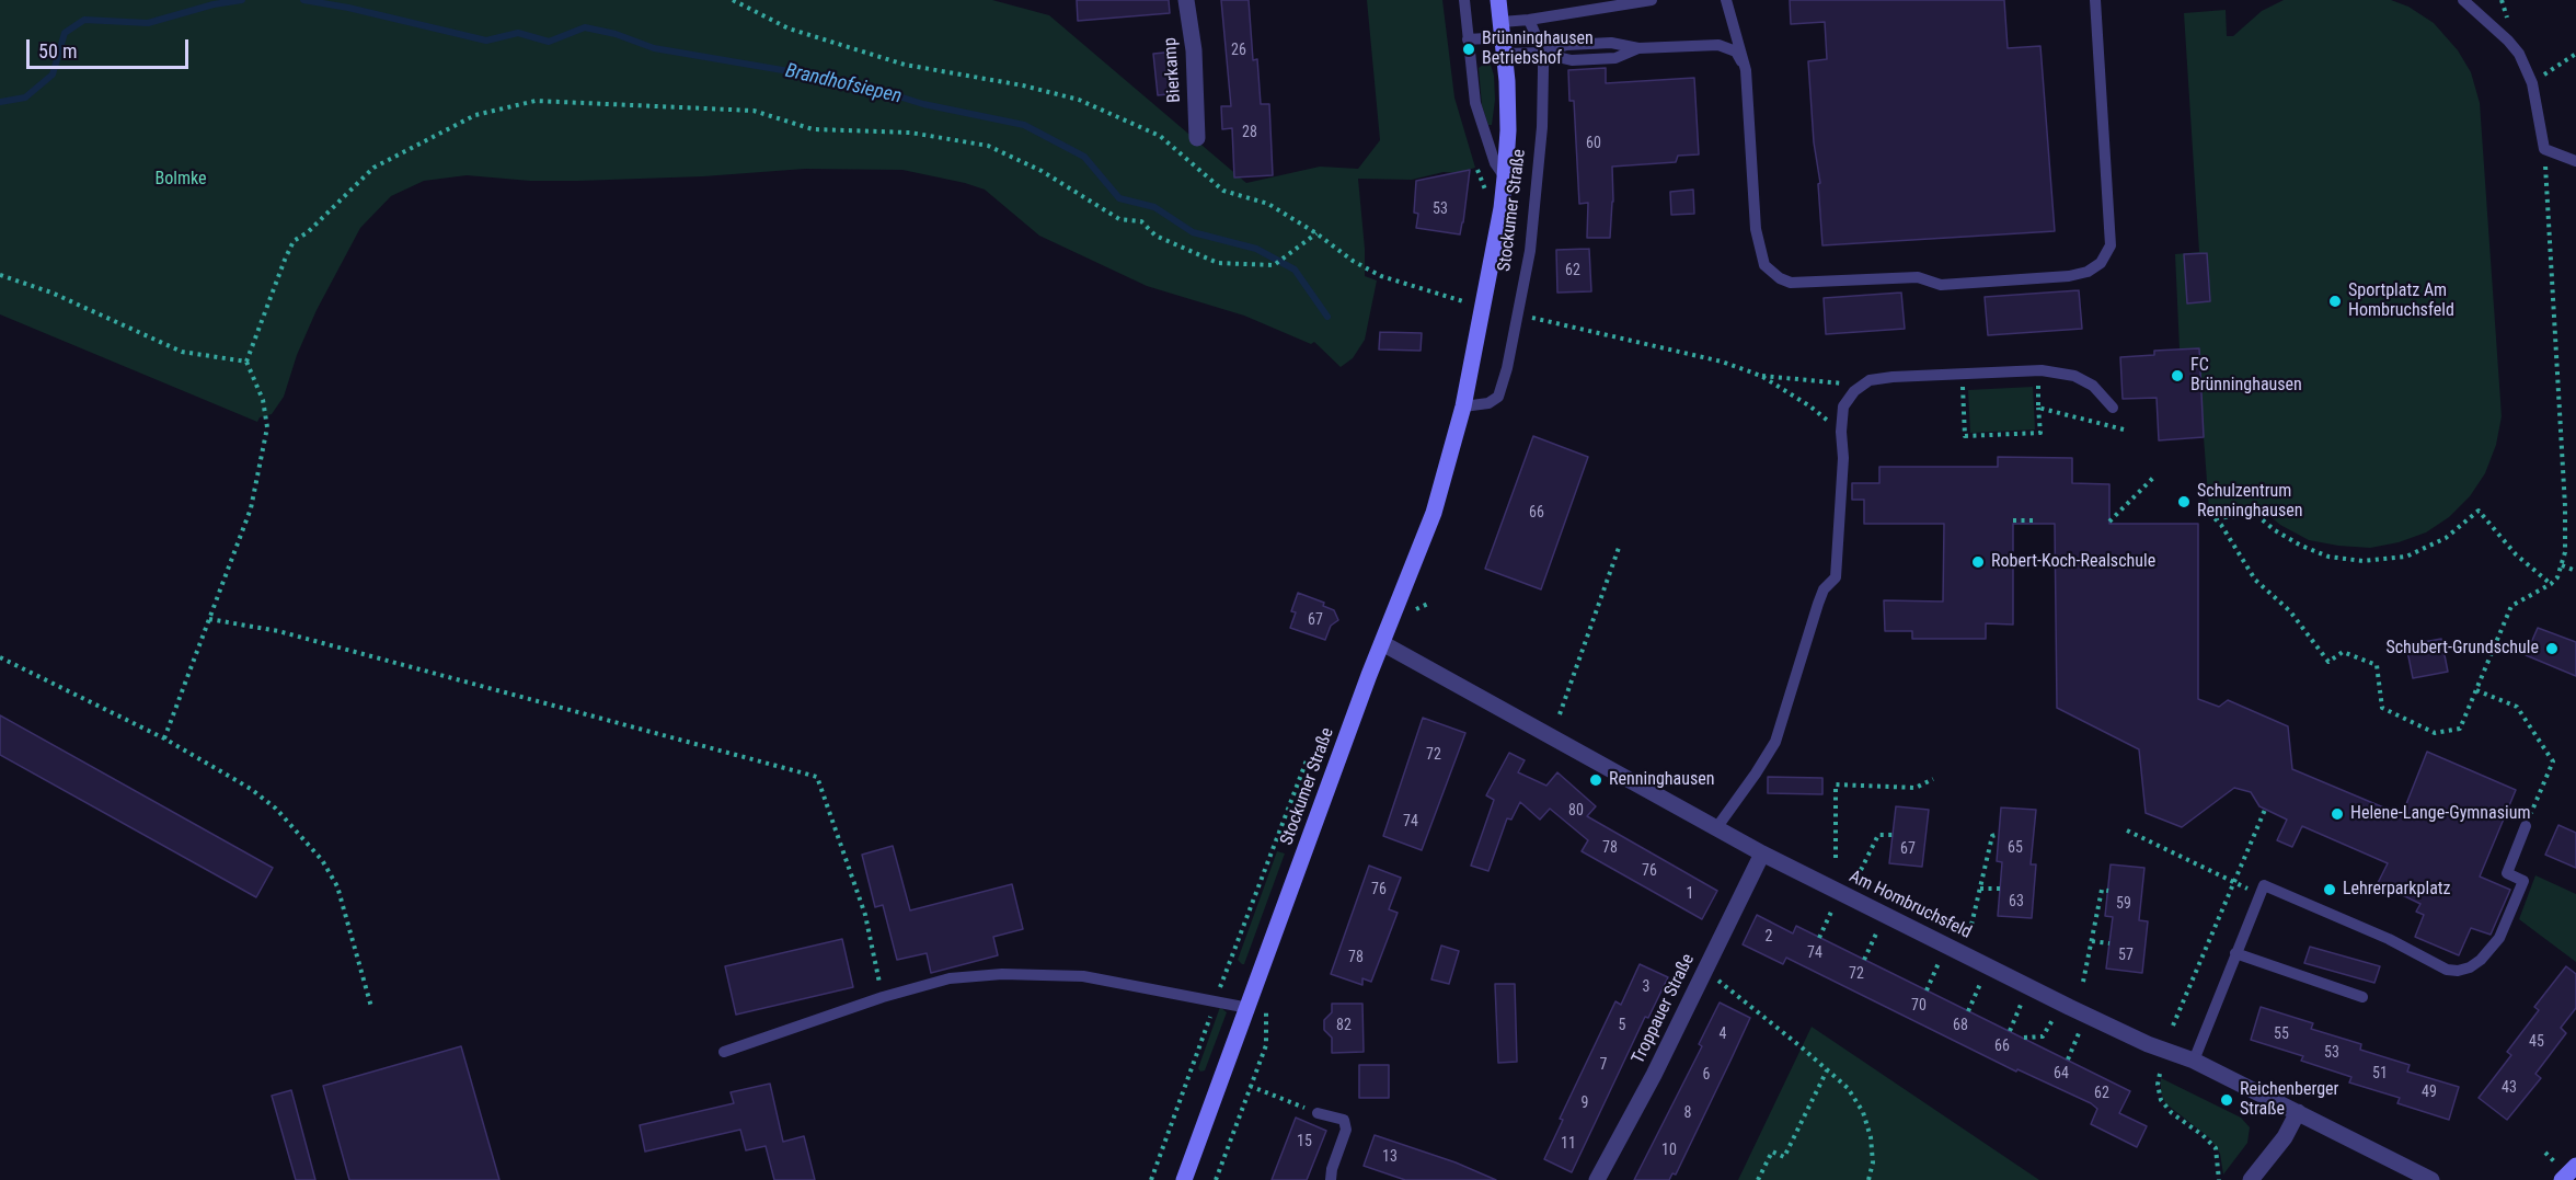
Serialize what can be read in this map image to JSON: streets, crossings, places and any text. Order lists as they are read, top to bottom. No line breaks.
{"streets":{"main road":["Stockumer Straße"],"street":["Bierkamp","Am Hombruchsfeld","Troppauer Straße"]},"crossings":[["Stockumer Straße","Am Hombruchsfeld"],["Am Hombruchsfeld","Troppauer Straße"]],"water":["Brandhofsiepen"],"parks":["Bolmke"],"places":["Brünninghausen Betriebshof","Sportplatz Am Hombruchsfeld","FC Brünninghausen","Schulzentrum Renninghausen","Robert-Koch-Realschule","Schubert-Grundschule","Renninghausen","Helene-Lange-Gymnasium","Lehrerparkplatz","Reichenberger Straße"],"house_numbers":["26","28","60","53","62","66","67","72","80","74","78","65","67","76","76","1","63","59","2","74","57","78","72","3","70","82","5","68","4","55","45","66","53","7","64","51","6","43","49","62","9","8","15","11","10","13"],"scale_bar":"50 m"}
